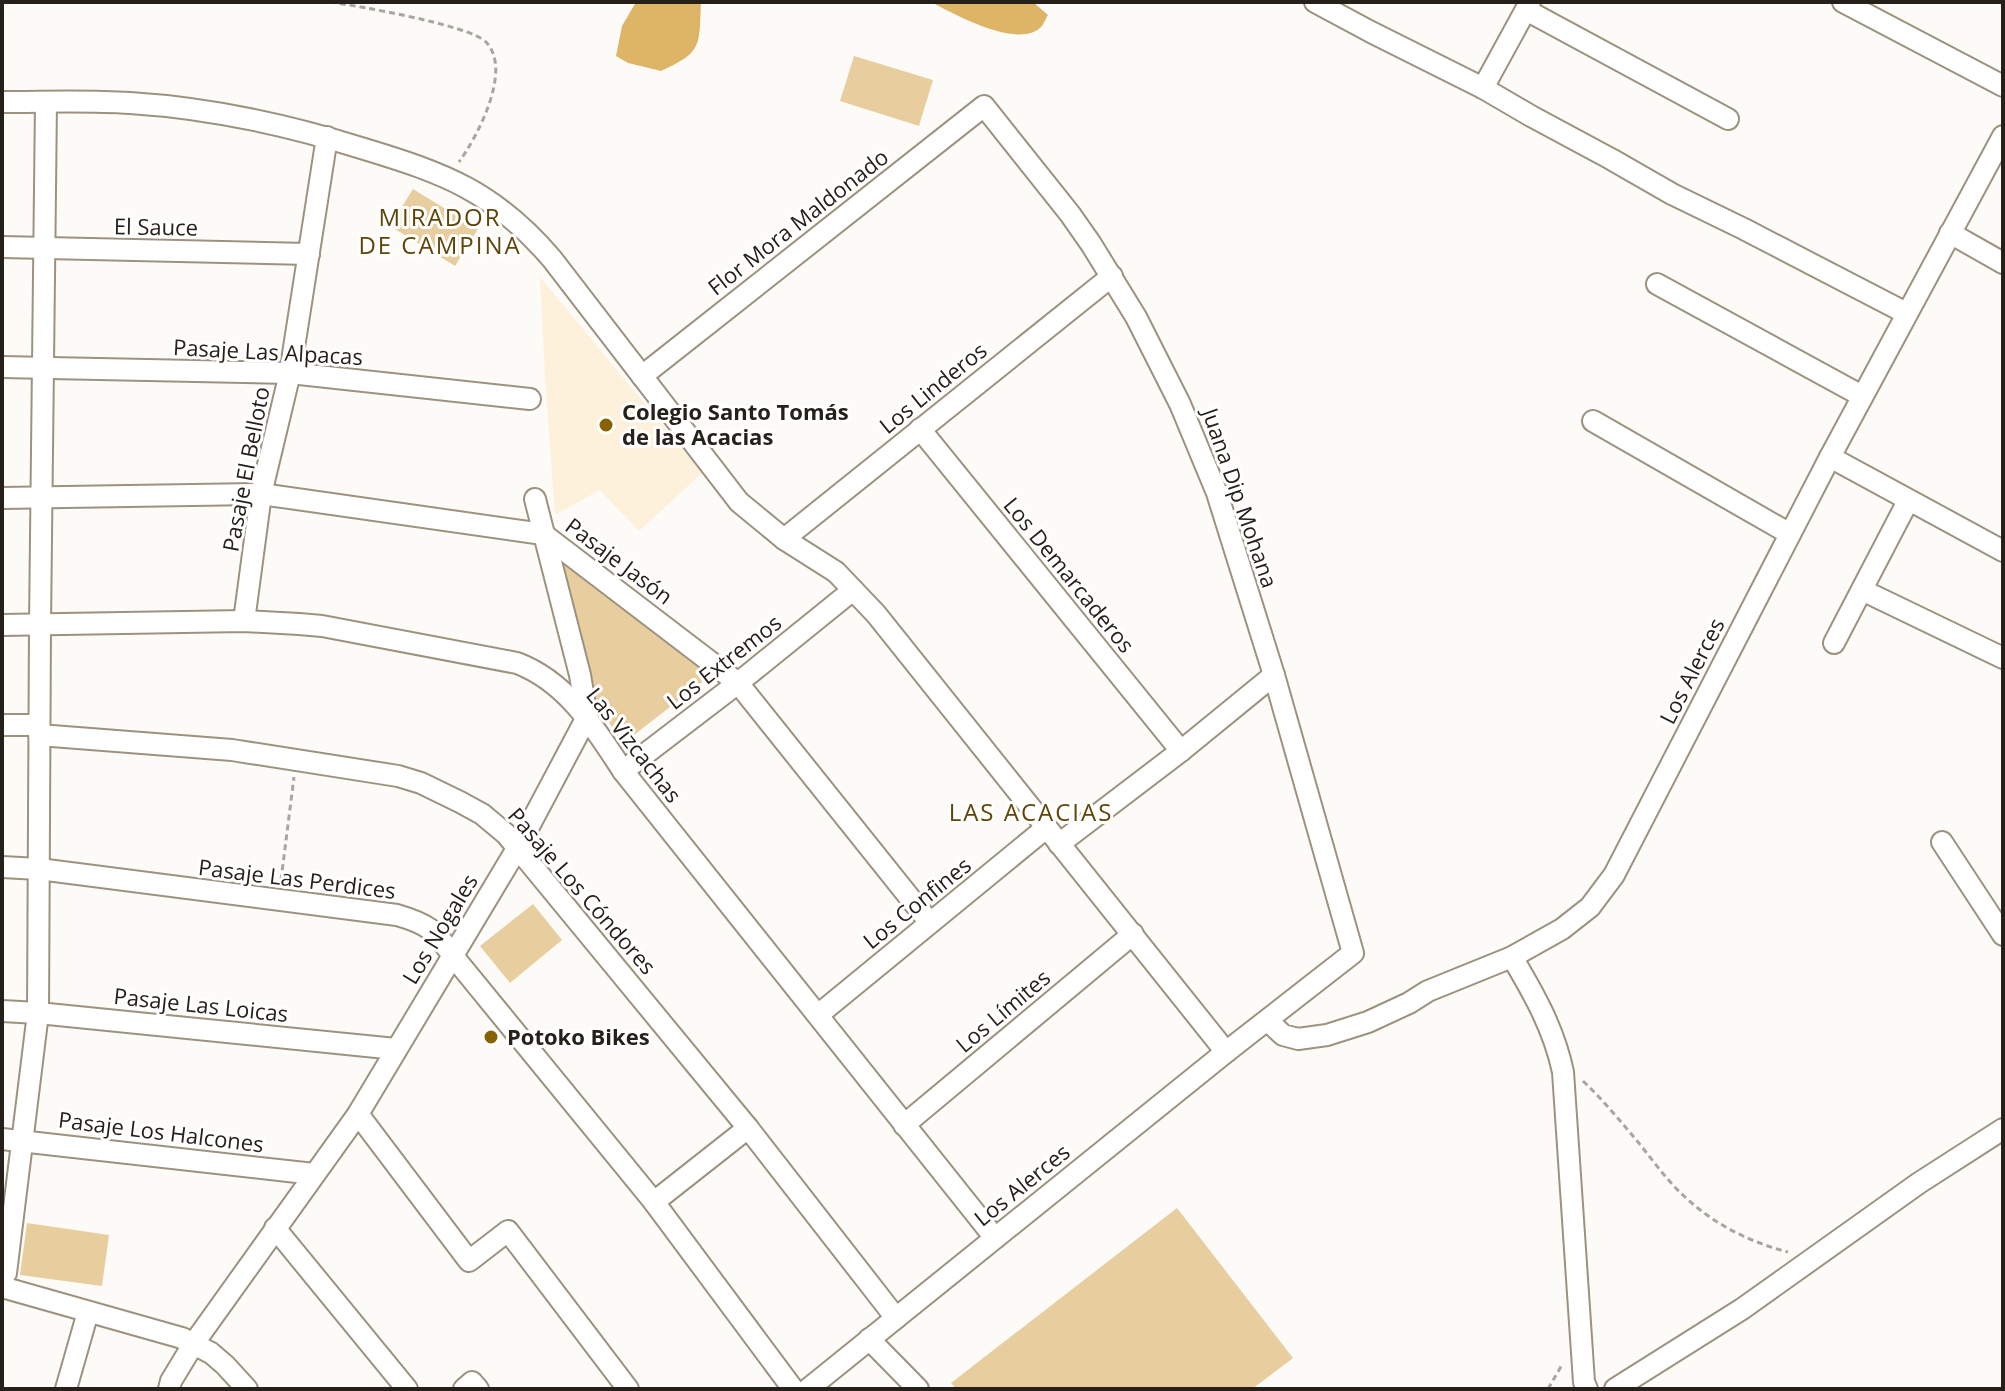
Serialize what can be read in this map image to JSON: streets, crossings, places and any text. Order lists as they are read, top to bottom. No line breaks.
{"streets":{"street":["Flor Mora Maldonado","El Sauce","Pasaje Las Alpacas","Los Linderos","Pasaje El Belloto","Juana Dip Mohana","Pasaje Jasón","Los Demarcaderos","Los Extremos","Los Alerces","Las Vizcachas","Pasaje Las Perdices","Pasaje Los Cóndores","Los Confines","Los Nogales","Pasaje Las Loicas","Los Límites","Pasaje Los Halcones"]},"crossings":[["Flor Mora Maldonado","Juana Dip Mohana"],["El Sauce","Pasaje El Belloto"],["Pasaje Las Alpacas","Pasaje El Belloto"],["Los Linderos","Juana Dip Mohana"],["Los Linderos","Los Demarcaderos"],["Pasaje El Belloto","Pasaje Jasón"],["Pasaje El Belloto","Las Vizcachas"],["Juana Dip Mohana","Los Alerces"],["Juana Dip Mohana","Los Confines"],["Pasaje Jasón","Los Extremos"],["Pasaje Jasón","Los Confines"],["Los Demarcaderos","Los Confines"],["Los Extremos","Las Vizcachas"],["Los Alerces","Las Vizcachas"],["Los Alerces","Pasaje Los Cóndores"],["Las Vizcachas","Los Confines"],["Las Vizcachas","Los Nogales"],["Las Vizcachas","Los Límites"],["Pasaje Las Perdices","Los Nogales"],["Pasaje Los Cóndores","Los Nogales"],["Los Nogales","Pasaje Las Loicas"],["Los Nogales","Pasaje Los Halcones"]],"districts":["MIRADOR DE CAMPINA","LAS ACACIAS"],"places":["Colegio Santo Tomás de las Acacias","Potoko Bikes"]}
